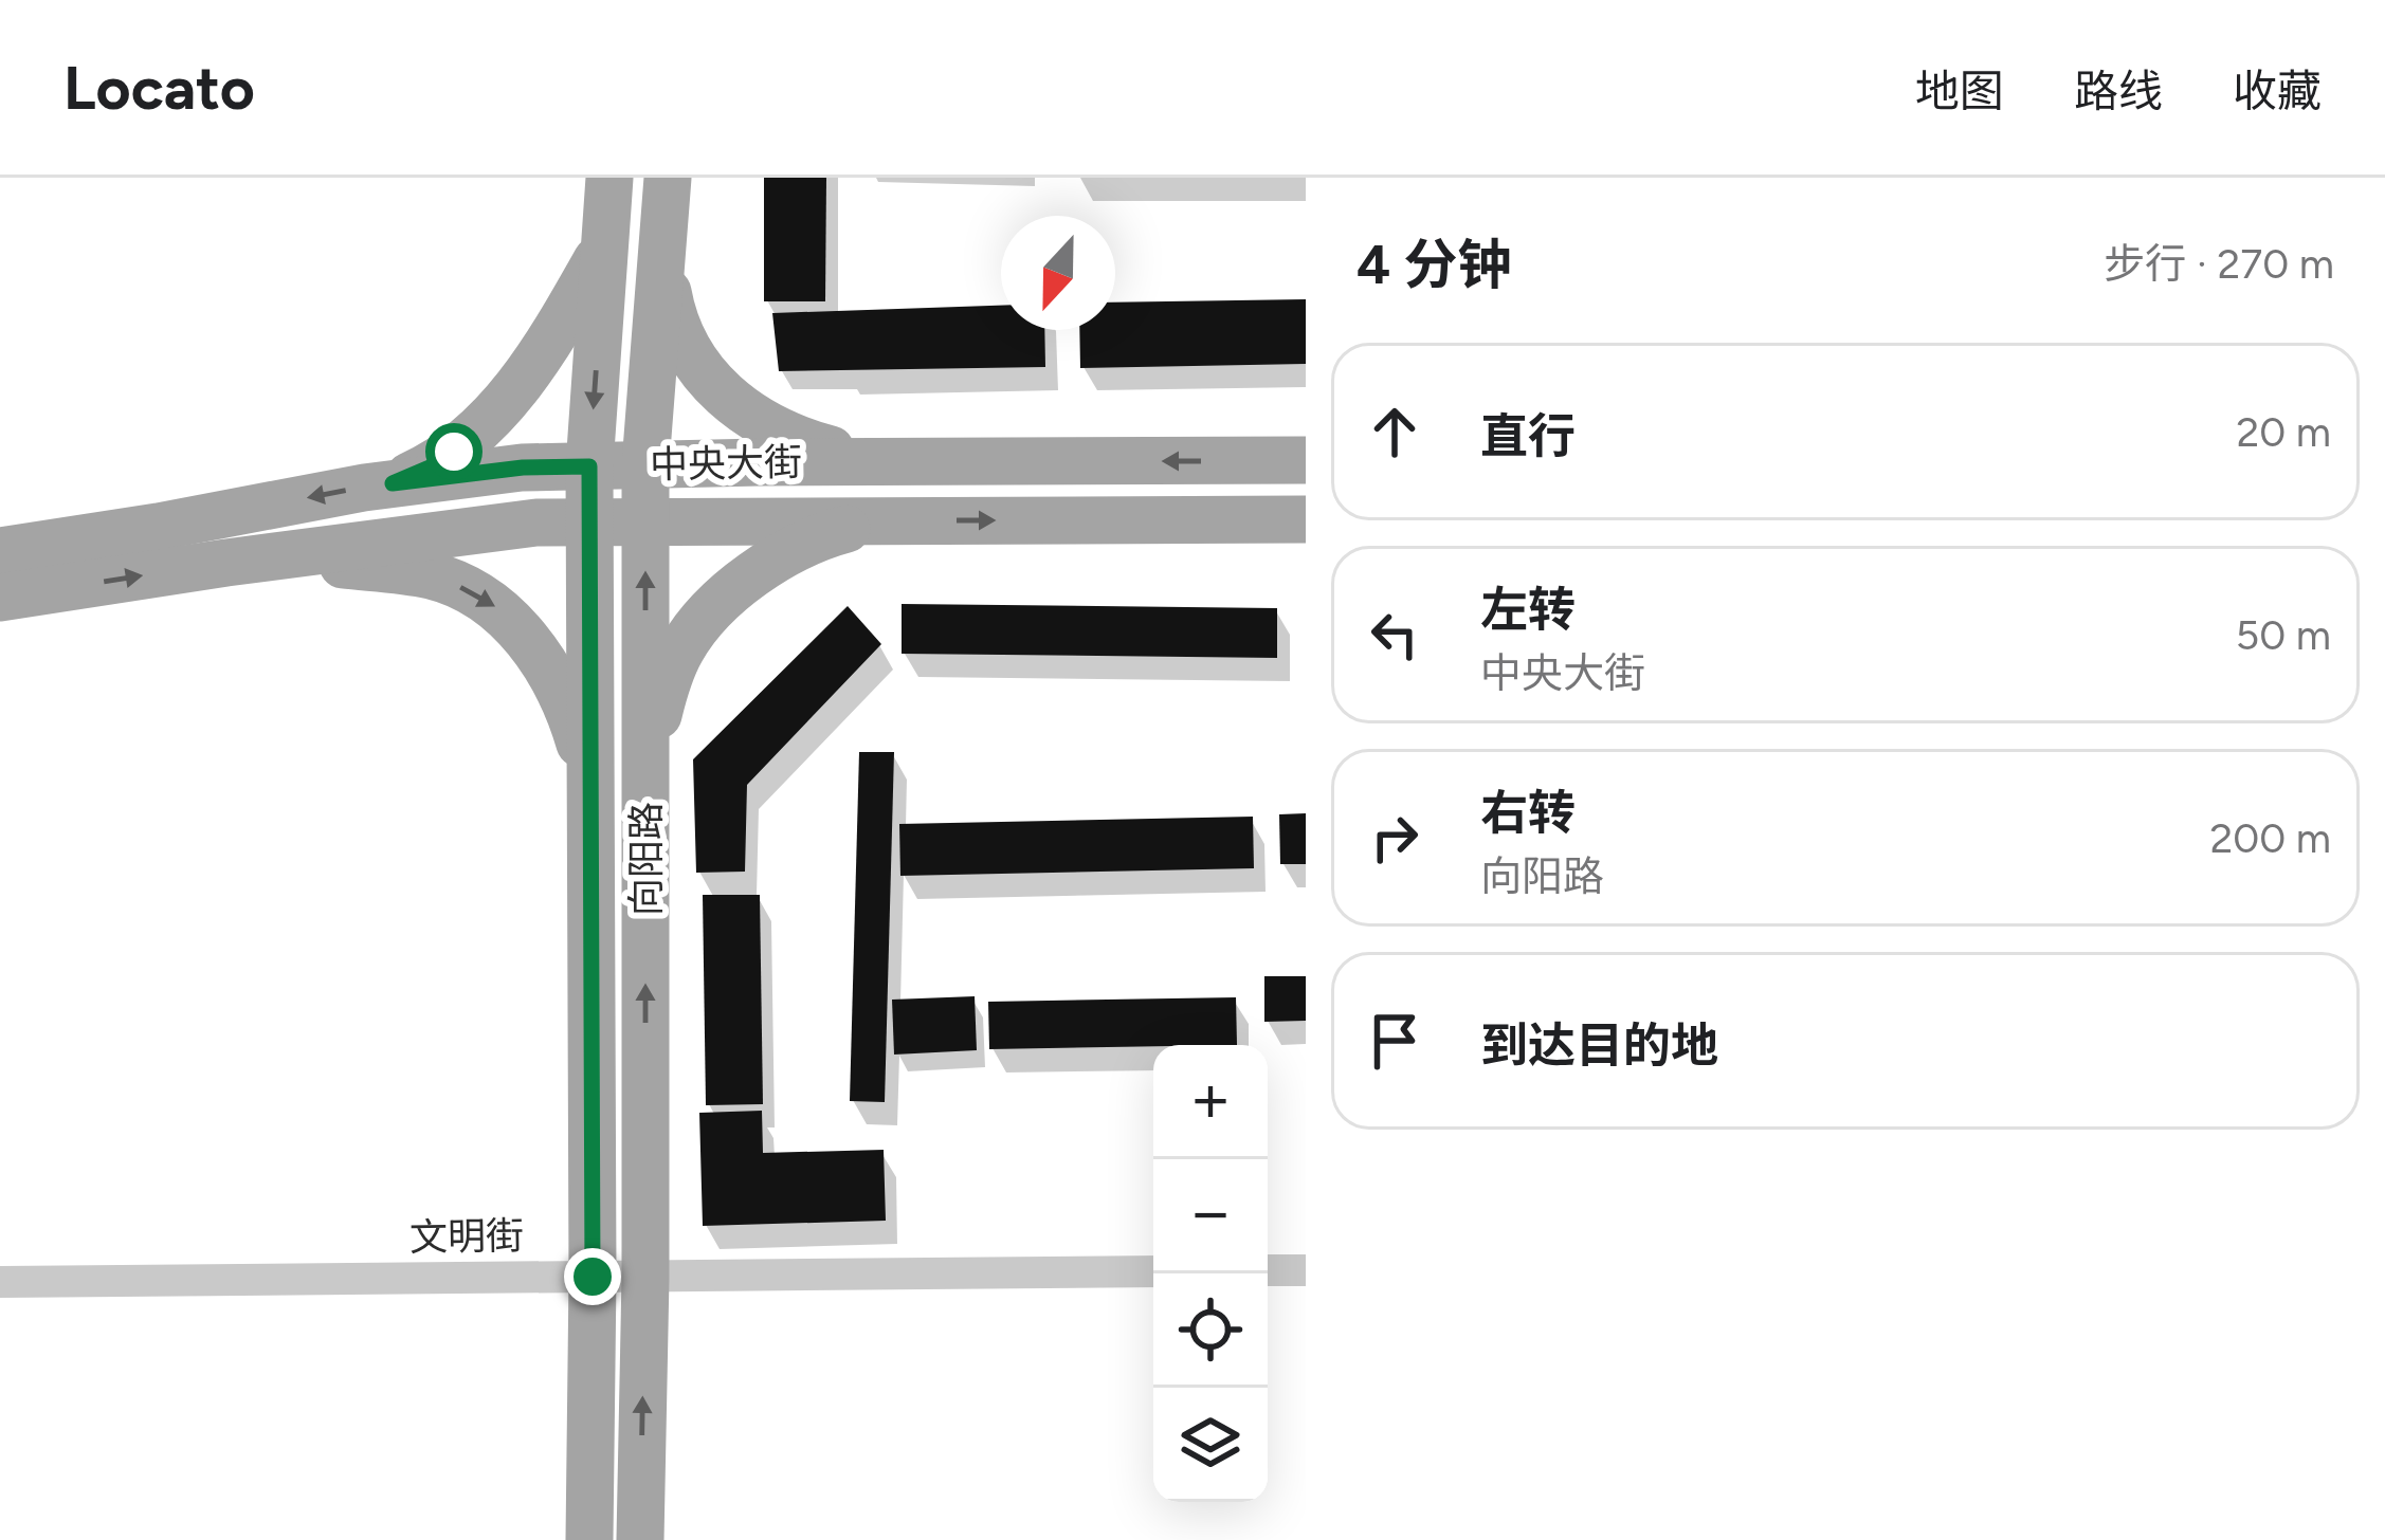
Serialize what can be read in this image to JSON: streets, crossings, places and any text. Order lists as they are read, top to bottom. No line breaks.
{"streets":{"main road":["中央大街","向阳路"],"street":["文明街"]},"crossings":[["中央大街","向阳路"],["向阳路","文明街"]],"north":"bottom","page":{"header":"Locato","nav":["地图","路线","收藏"],"heading":["4 分钟","步行 · 270 m"],"list":[["直行","20 m"],["左转","中央大街","50 m"],["右转","向阳路","200 m"],"到达目的地"],"map_buttons":["+","−"]}}
